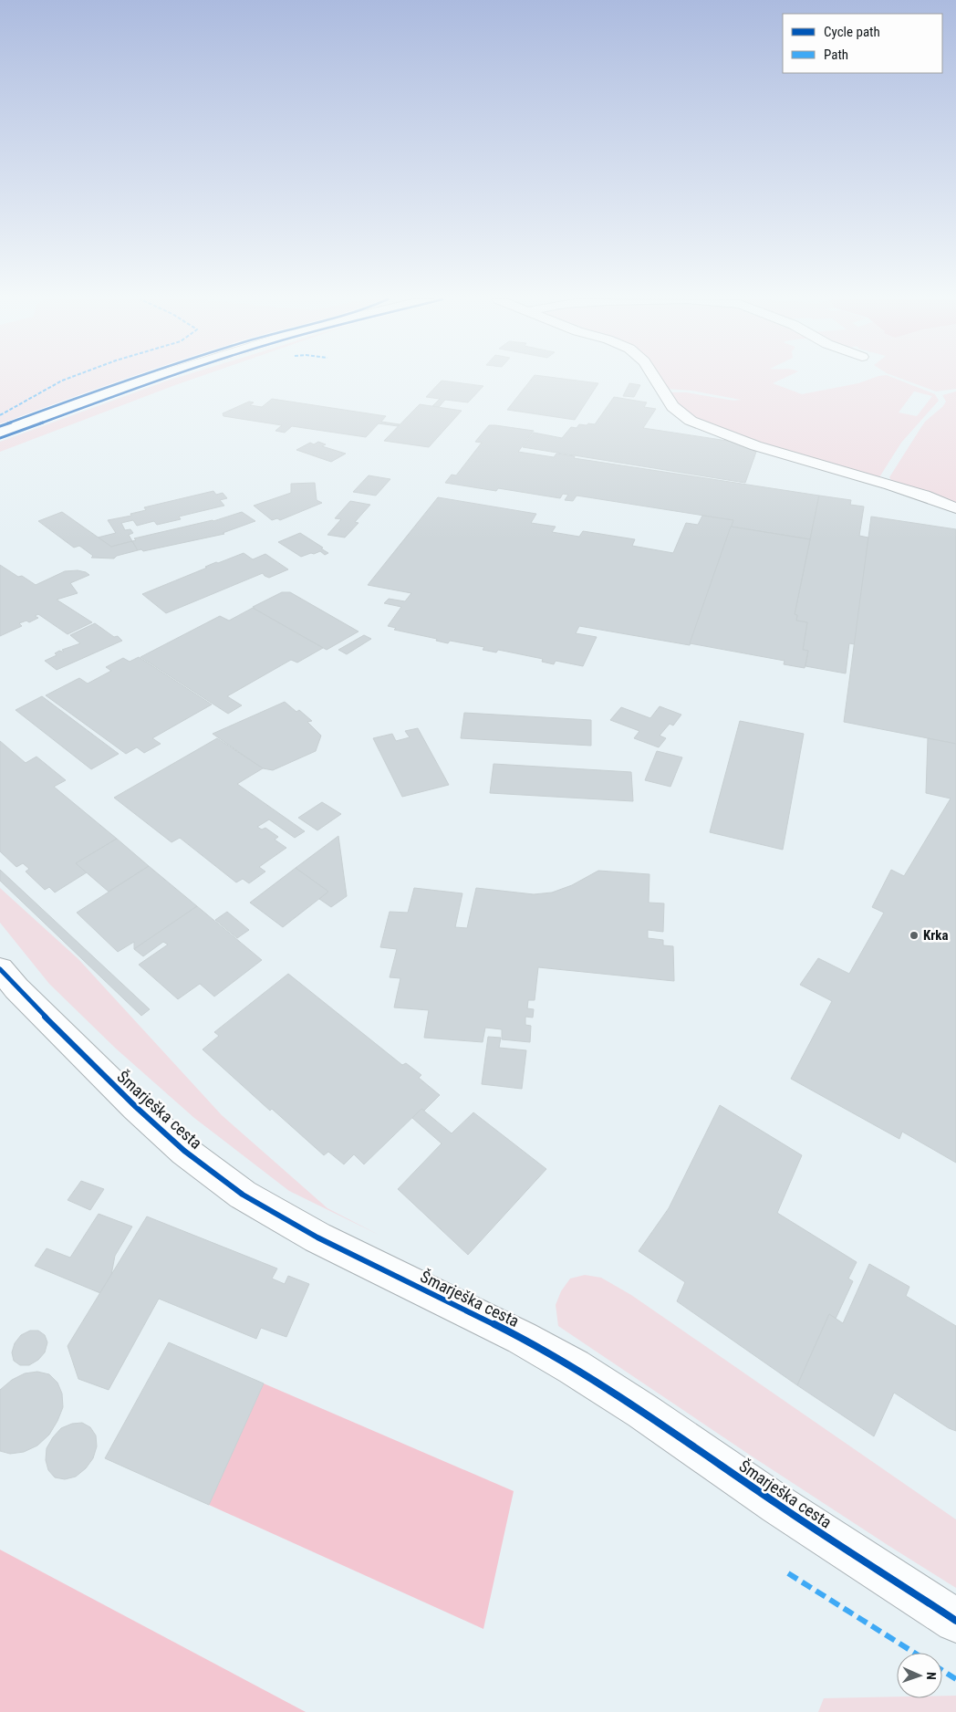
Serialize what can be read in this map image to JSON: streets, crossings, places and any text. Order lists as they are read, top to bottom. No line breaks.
{"streets":{"street":["Šmarješka cesta"]},"places":["Krka"],"legend":["Cycle path","Path"],"north":"right"}
